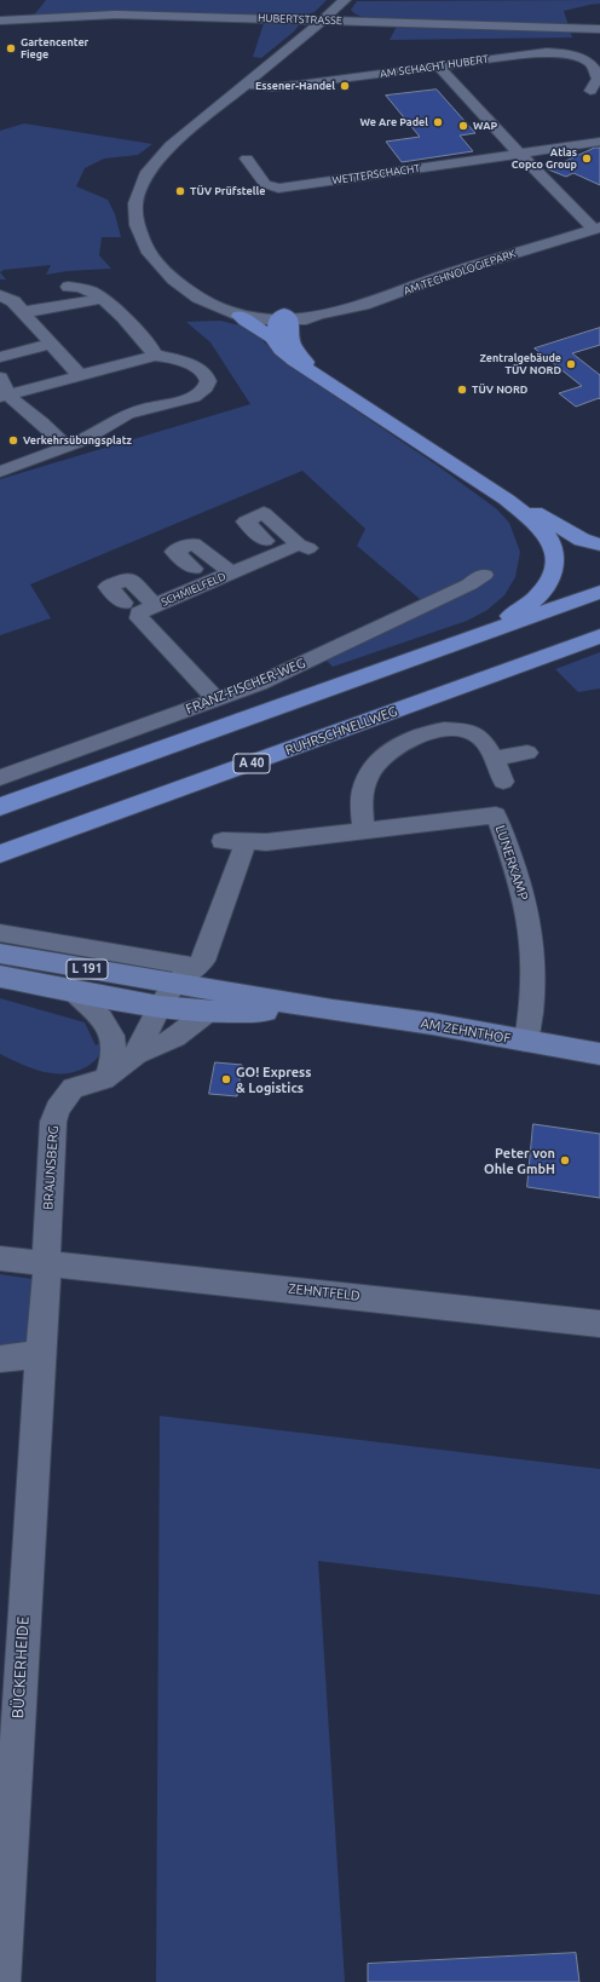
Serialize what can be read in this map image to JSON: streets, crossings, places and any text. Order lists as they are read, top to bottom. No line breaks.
{"streets":{"highway":["RUHRSCHNELLWEG","A 40"],"main road":["L 191","AM ZEHNTHOF"],"street":["HUBERTSTRASSE","AM SCHACHT HUBERT","WETTERSCHACHT","AM TECHNOLOGIEPARK","SCHMIELFELD","FRANZ-FISCHER-WEG","LUNERKAMP","BRAUNSBERG","ZEHNTFELD","BÜCKERHEIDE"]},"crossings":[["AM SCHACHT HUBERT","AM TECHNOLOGIEPARK"],["SCHMIELFELD","FRANZ-FISCHER-WEG"],["LUNERKAMP","AM ZEHNTHOF"],["L 191","AM ZEHNTHOF"],["L 191","BRAUNSBERG"],["AM ZEHNTHOF","BRAUNSBERG"],["BRAUNSBERG","ZEHNTFELD"],["BRAUNSBERG","BÜCKERHEIDE"]],"places":["Gartencenter Fiege","Essener-Handel","We Are Padel","WAP","Atlas Copco Group","TÜV Prüfstelle","Zentralgebäude TÜV NORD","TÜV NORD","Verkehrsübungsplatz","GO! Express & Logistics","Peter von Ohle GmbH"]}
